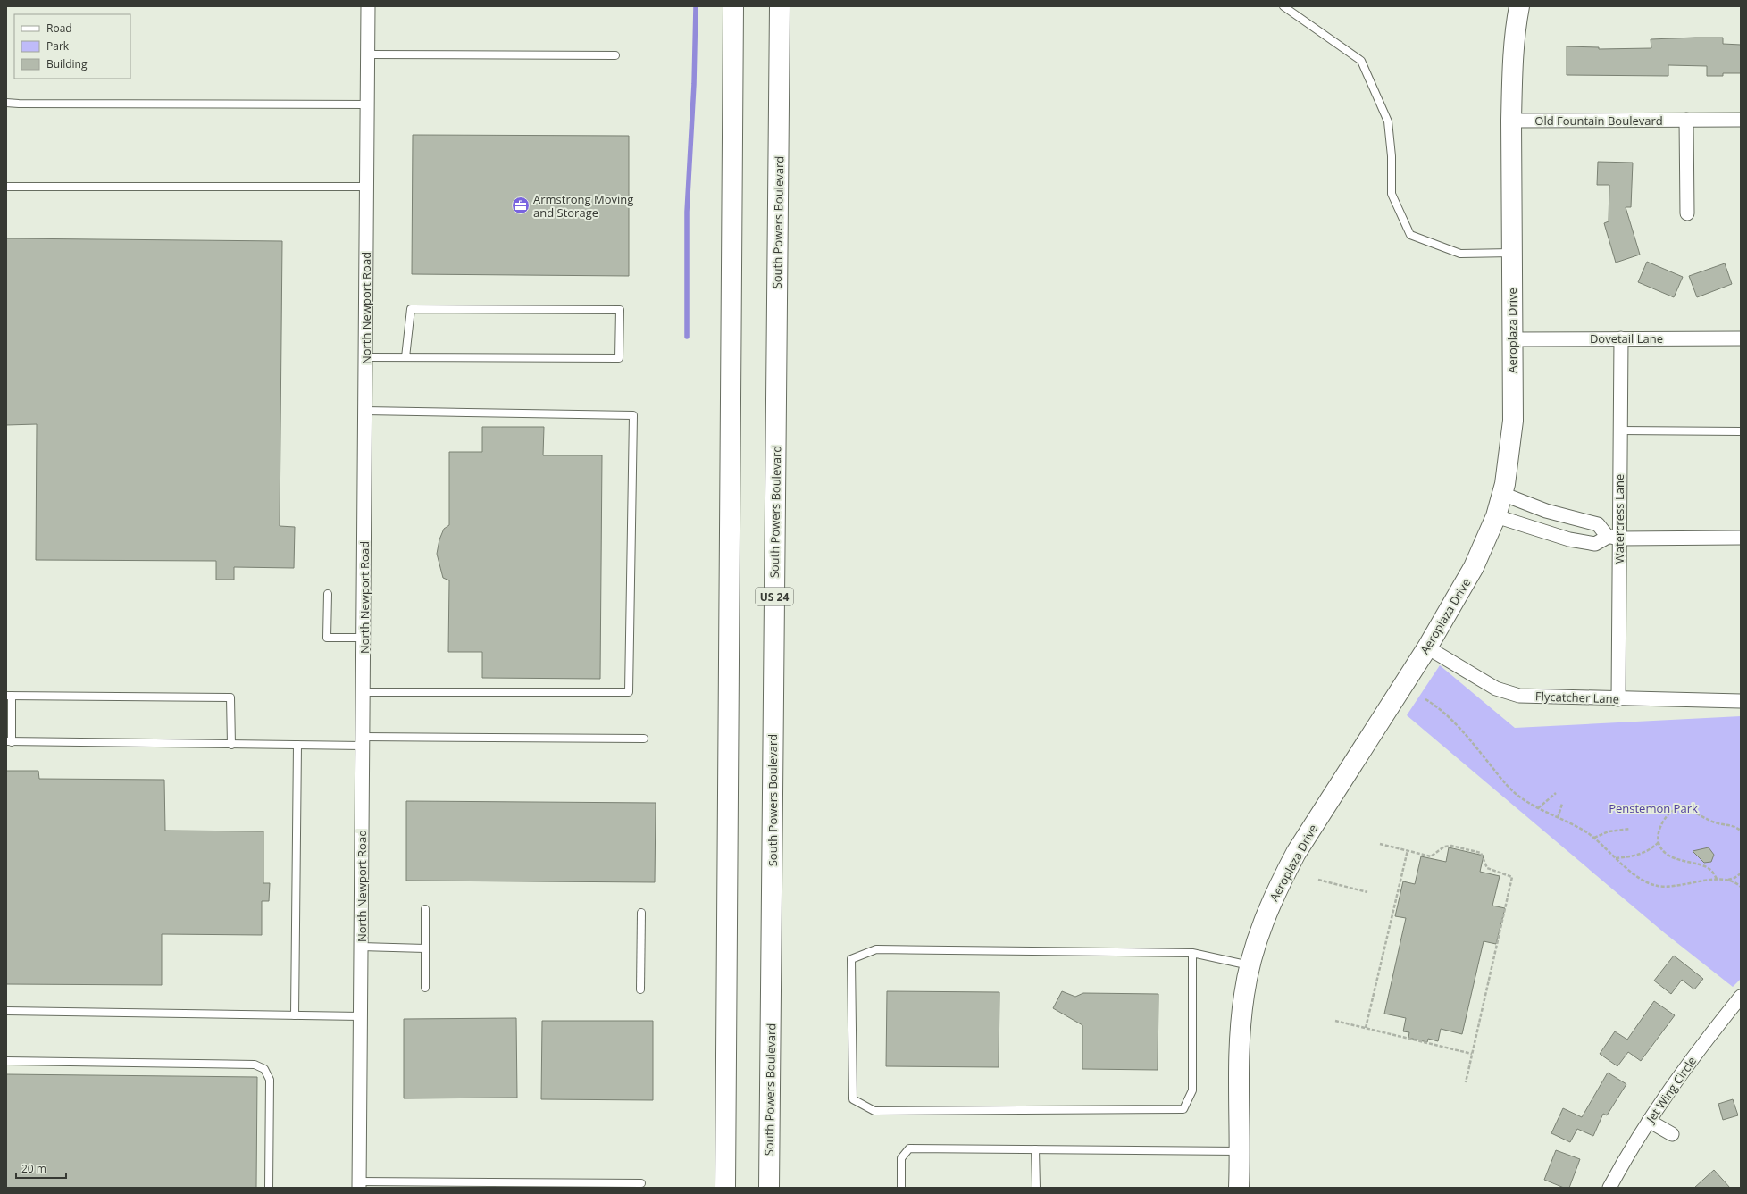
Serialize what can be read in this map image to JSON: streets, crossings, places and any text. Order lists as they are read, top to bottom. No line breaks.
{"streets":{"main road":["South Powers Boulevard","Aeroplaza Drive","US 24"],"street":["Old Fountain Boulevard","North Newport Road","Dovetail Lane","Watercress Lane","Flycatcher Lane","Jet Wing Circle"]},"crossings":[["Old Fountain Boulevard","Aeroplaza Drive"],["Aeroplaza Drive","Dovetail Lane"],["Aeroplaza Drive","Flycatcher Lane"],["Dovetail Lane","Watercress Lane"],["Watercress Lane","Flycatcher Lane"]],"parks":["Penstemon Park"],"places":{"office":["Armstrong Moving and Storage"]},"legend":["Road","Park","Building"],"scale_bar":"20 m"}
